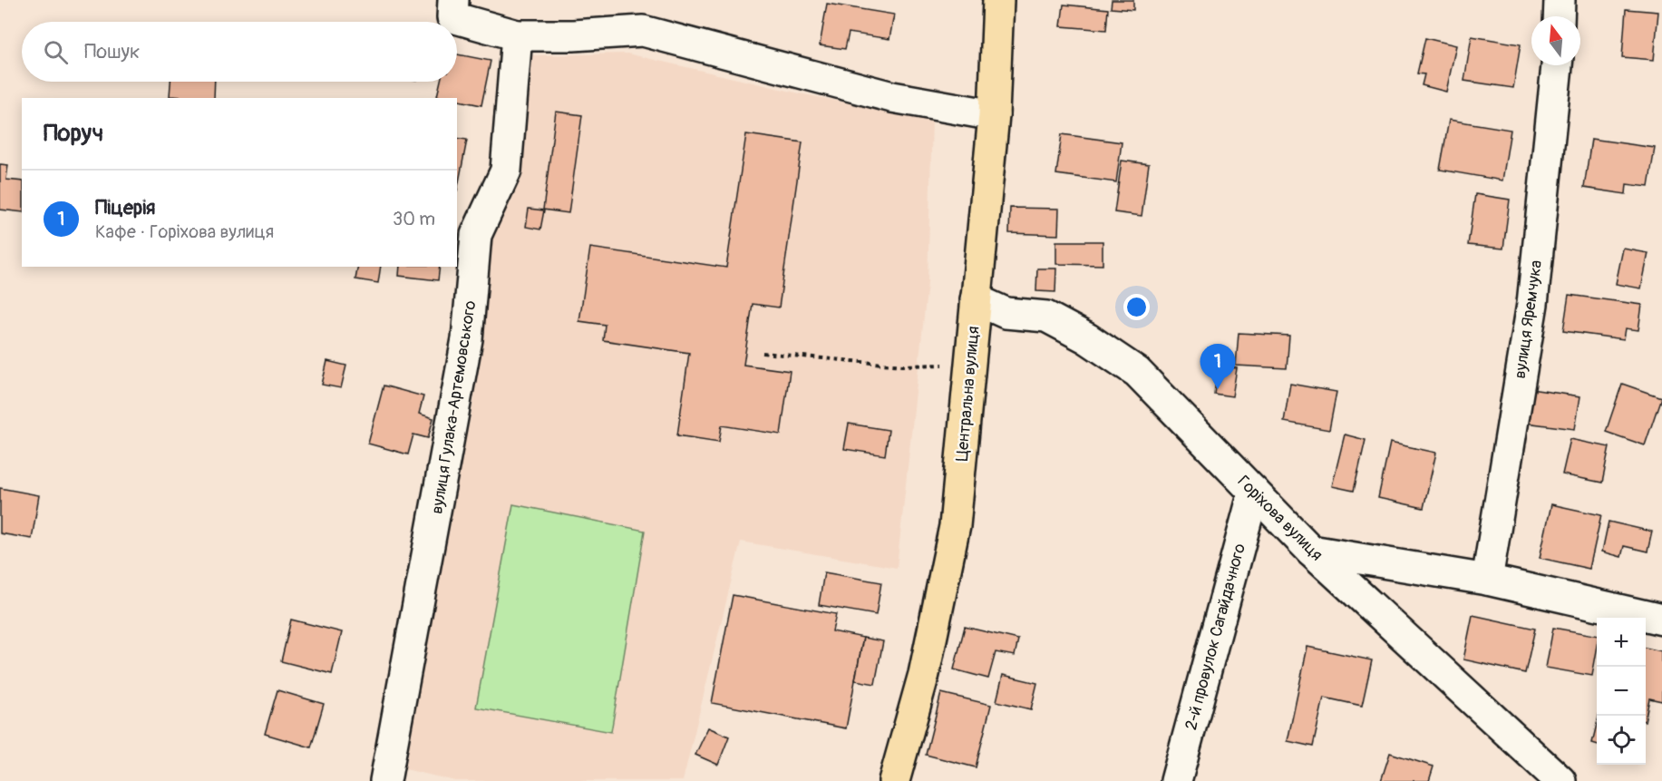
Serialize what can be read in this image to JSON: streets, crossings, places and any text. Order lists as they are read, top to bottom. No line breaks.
{"streets":{"main road":["Центральна вулиця"],"street":["вулиця Яремчука","вулиця Гулака-Артемовського","Горіхова вулиця","2-й провулок Сагайдачного"]},"crossings":[["Центральна вулиця","Горіхова вулиця"],["Горіхова вулиця","2-й провулок Сагайдачного"]],"north":"top","page":{"search":"Пошук","heading":"Поруч","list":[{"mark":"1","name":"Піцерія","note":"Кафе · Горіхова вулиця","value":"30 m"}],"pins":"1","map_buttons":["+","−"]}}
